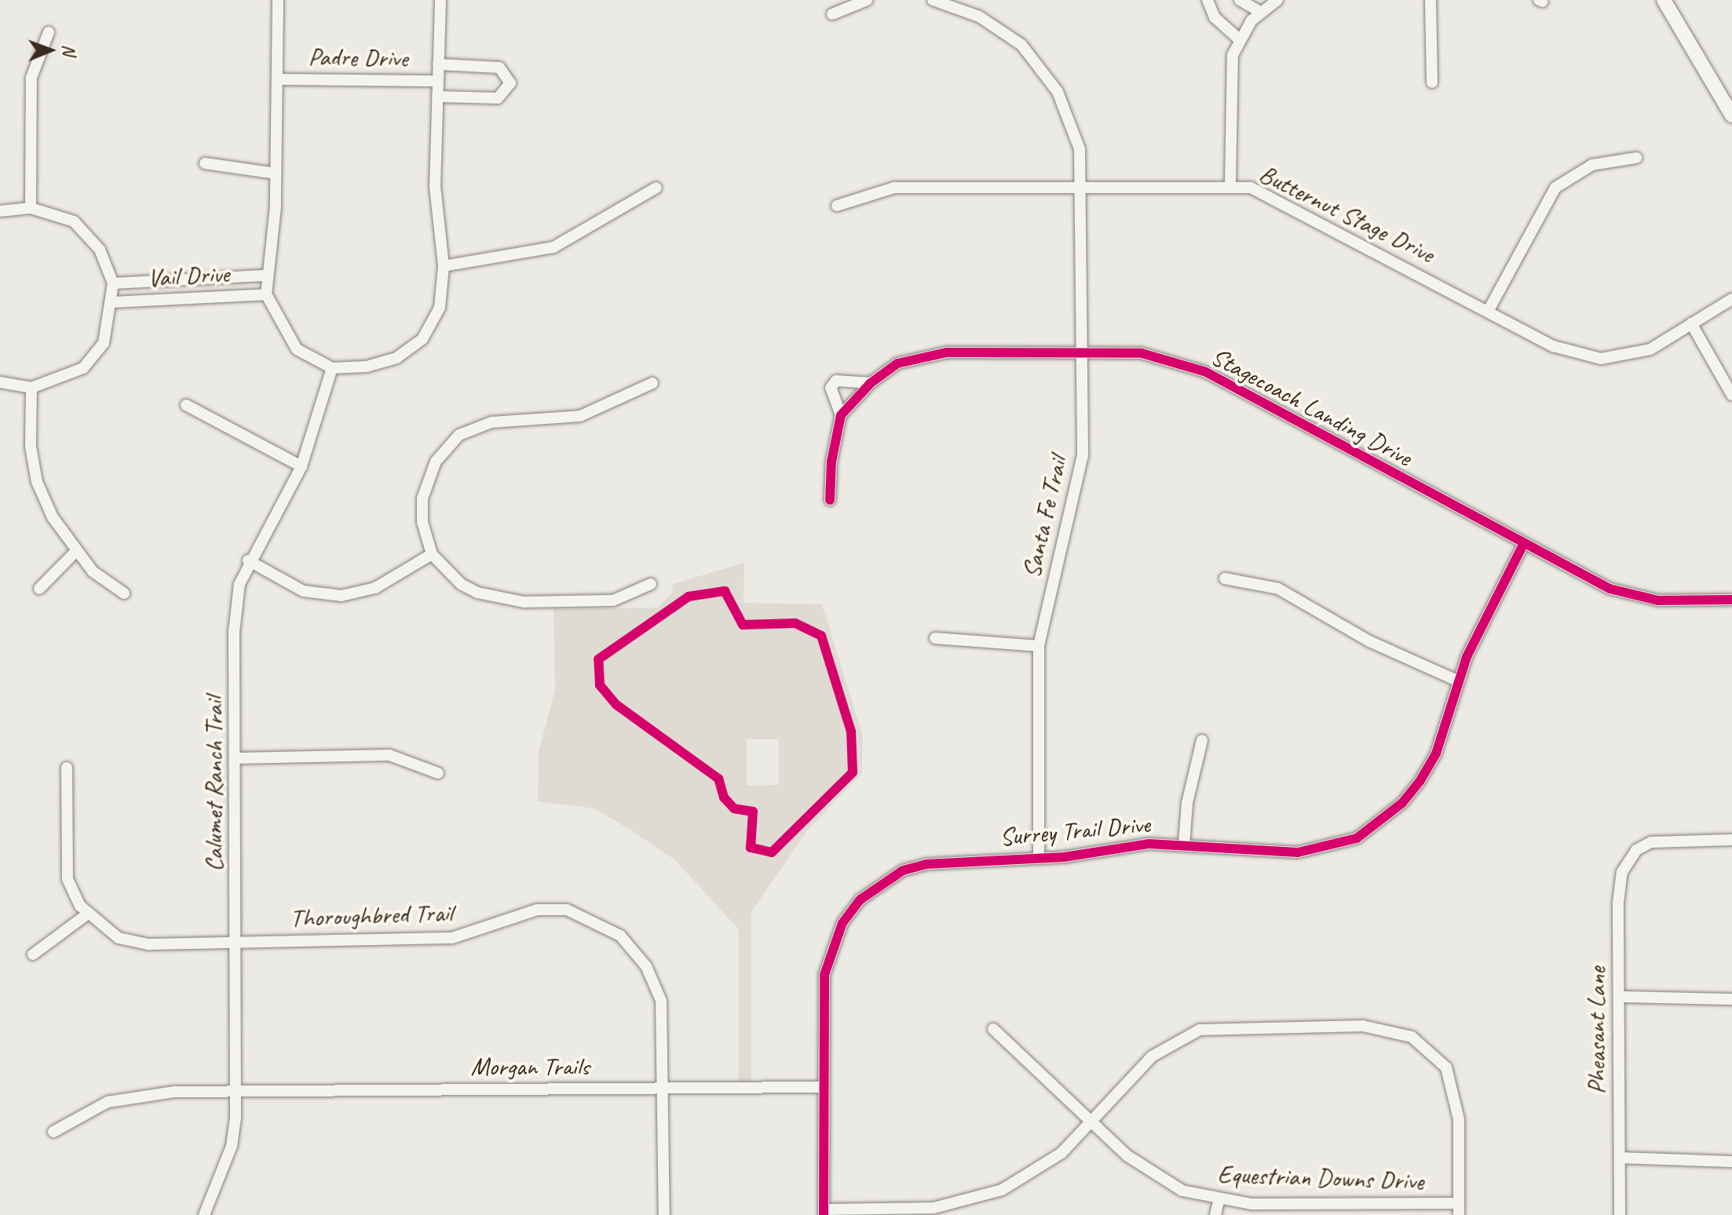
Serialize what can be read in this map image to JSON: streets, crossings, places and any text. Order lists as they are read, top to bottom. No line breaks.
{"streets":{"street":["Padre Drive","Butternut Stage Drive","Vail Drive","Stagecoach Landing Drive","Santa Fe Trail","Calumet Ranch Trail","Surrey Trail Drive","Thoroughbred Trail","Pheasant Lane","Morgan Trails","Equestrian Downs Drive"]},"crossings":[["Butternut Stage Drive","Santa Fe Trail"],["Stagecoach Landing Drive","Santa Fe Trail"],["Stagecoach Landing Drive","Surrey Trail Drive"],["Santa Fe Trail","Surrey Trail Drive"],["Calumet Ranch Trail","Thoroughbred Trail"],["Calumet Ranch Trail","Morgan Trails"],["Surrey Trail Drive","Morgan Trails"],["Thoroughbred Trail","Morgan Trails"]],"north":"right"}
